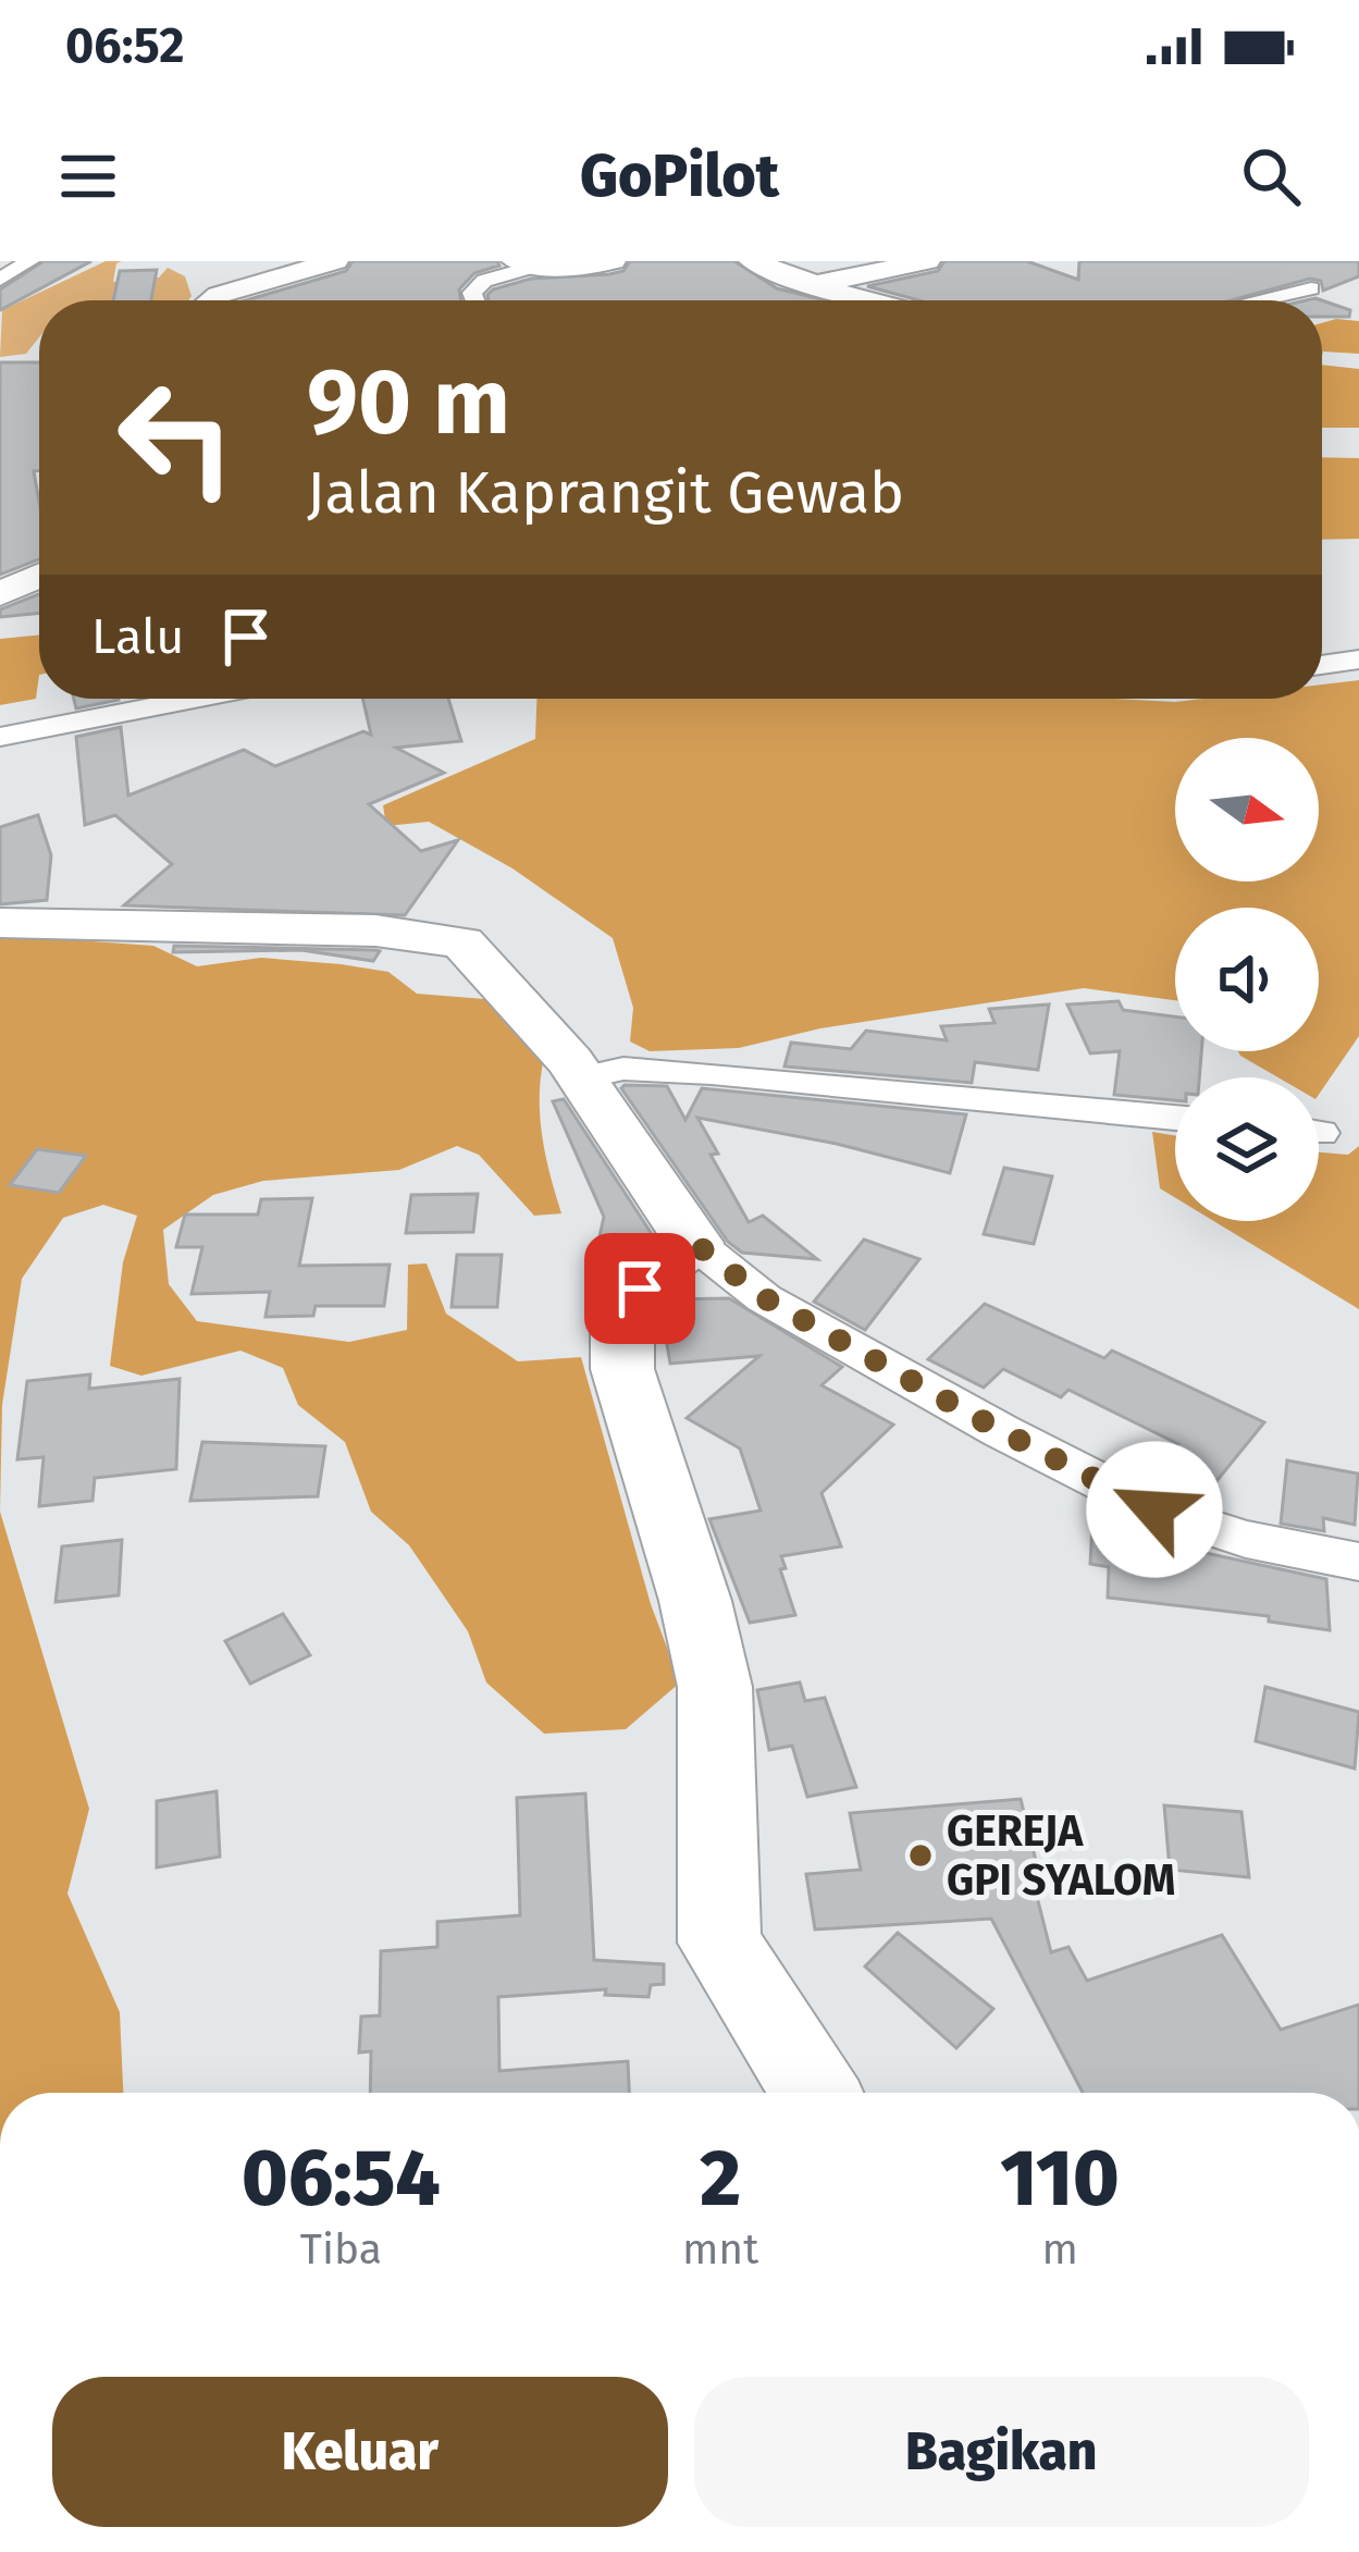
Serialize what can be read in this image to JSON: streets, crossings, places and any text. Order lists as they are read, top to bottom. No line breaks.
{"places":["GEREJA GPI SYALOM"],"north":"right","page":{"status":"06:52","header":"GoPilot","turn":["90 m","Jalan Kaprangit Gewab"],"then":"Lalu","eta":["06:54","Tiba","2","mnt","110","m"],"buttons":["Keluar","Bagikan"]}}
